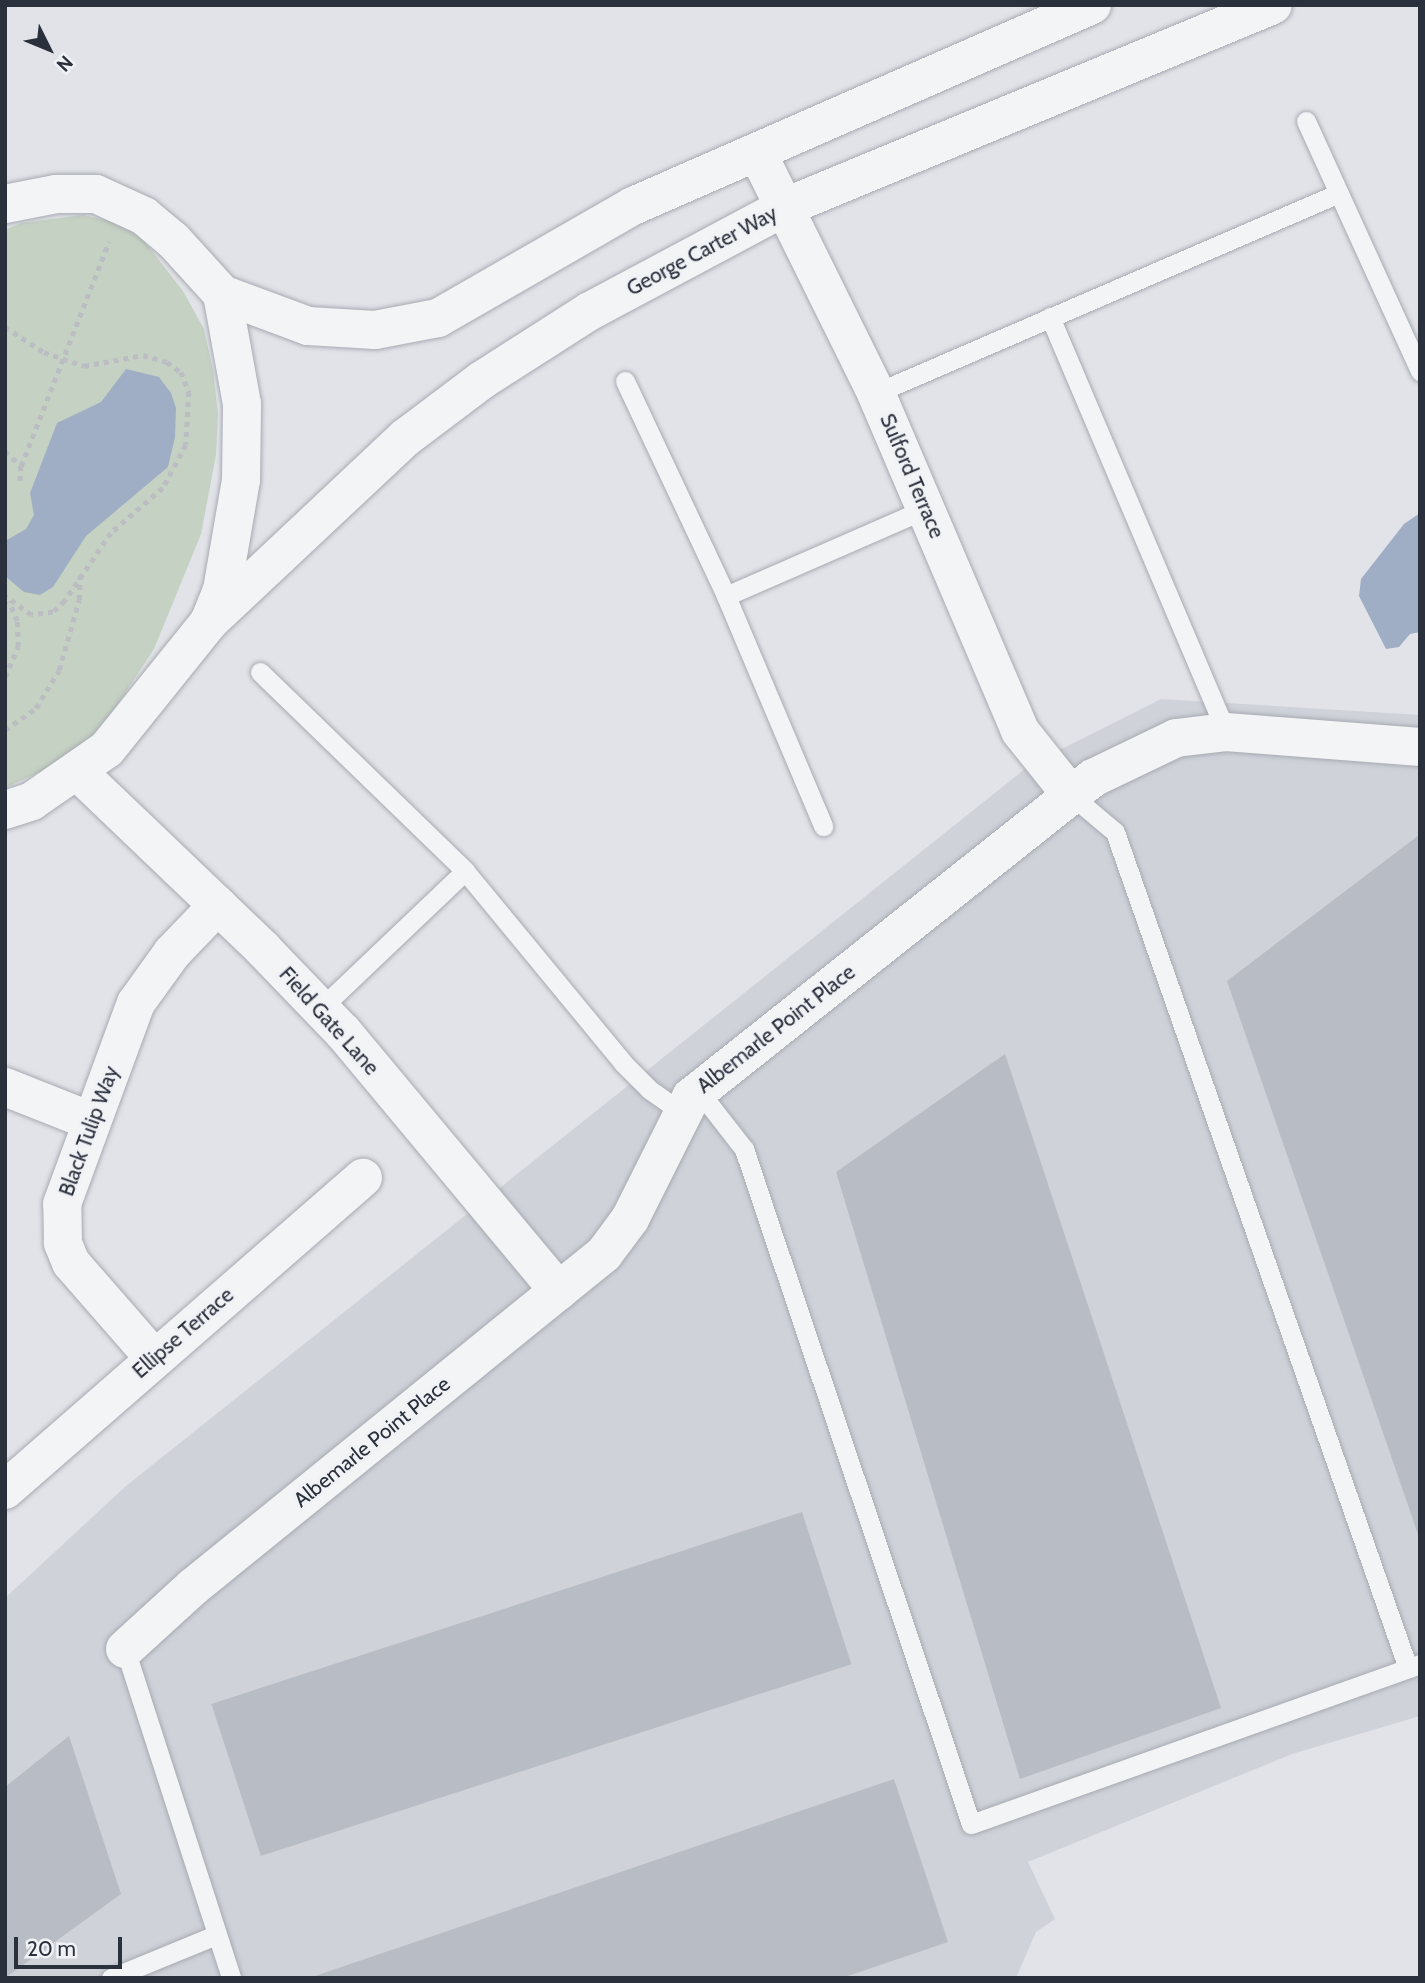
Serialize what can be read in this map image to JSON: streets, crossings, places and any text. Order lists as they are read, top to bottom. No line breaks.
{"streets":{"street":["George Carter Way","Sulford Terrace","Field Gate Lane","Albemarle Point Place","Black Tulip Way","Ellipse Terrace"]},"crossings":[["George Carter Way","Sulford Terrace"],["George Carter Way","Field Gate Lane"],["Sulford Terrace","Albemarle Point Place"],["Field Gate Lane","Albemarle Point Place"],["Field Gate Lane","Black Tulip Way"],["Black Tulip Way","Ellipse Terrace"]],"scale_bar":"20 m","north":"bottom right"}
